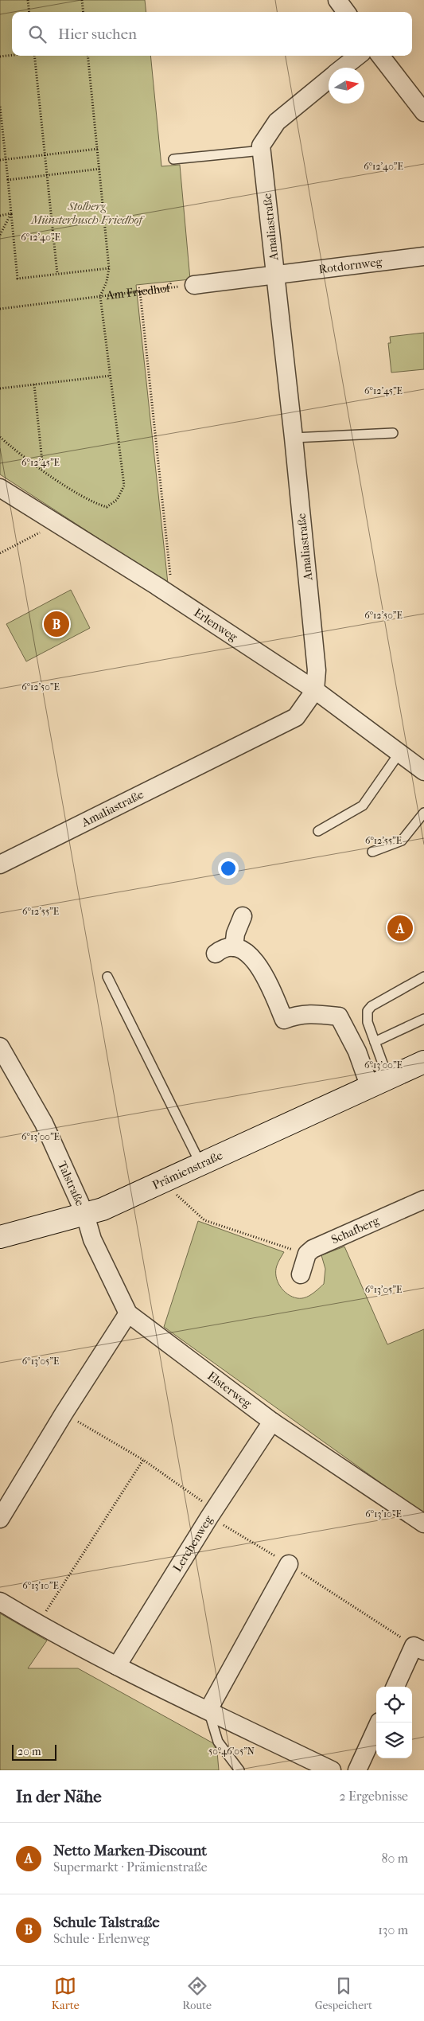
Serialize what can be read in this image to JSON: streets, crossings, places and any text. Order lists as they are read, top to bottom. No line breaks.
{"streets":{"street":["Amaliastraße","Rotdornweg","Erlenweg","Prämienstraße","Talstraße","Schafberg","Elsterweg","Lerchenweg"],"path":["Am Friedhof"]},"crossings":[["Amaliastraße","Rotdornweg"],["Amaliastraße","Erlenweg"],["Prämienstraße","Talstraße"],["Prämienstraße","Elsterweg"],["Talstraße","Elsterweg"],["Elsterweg","Lerchenweg"]],"parks":["Stolberg Münsterbusch Friedhof"],"scale_bar":"20 m","north":"right","page":{"search":"Hier suchen","pins":["B","A"],"scale":"20 m","heading":["In der Nähe","2 Ergebnisse"],"list":[{"mark":"A","name":"Netto Marken-Discount","note":"Supermarkt · Prämienstraße","value":"80 m"},{"mark":"B","name":"Schule Talstraße","note":"Schule · Erlenweg","value":"130 m"}],"nav":["Karte","Route","Gespeichert"]},"coordinates":["6°12'40\"E","6°12'45\"E","6°12'50\"E","6°12'55\"E","6°13'00\"E","6°13'05\"E","6°13'10\"E","50°46'05\"N"]}
